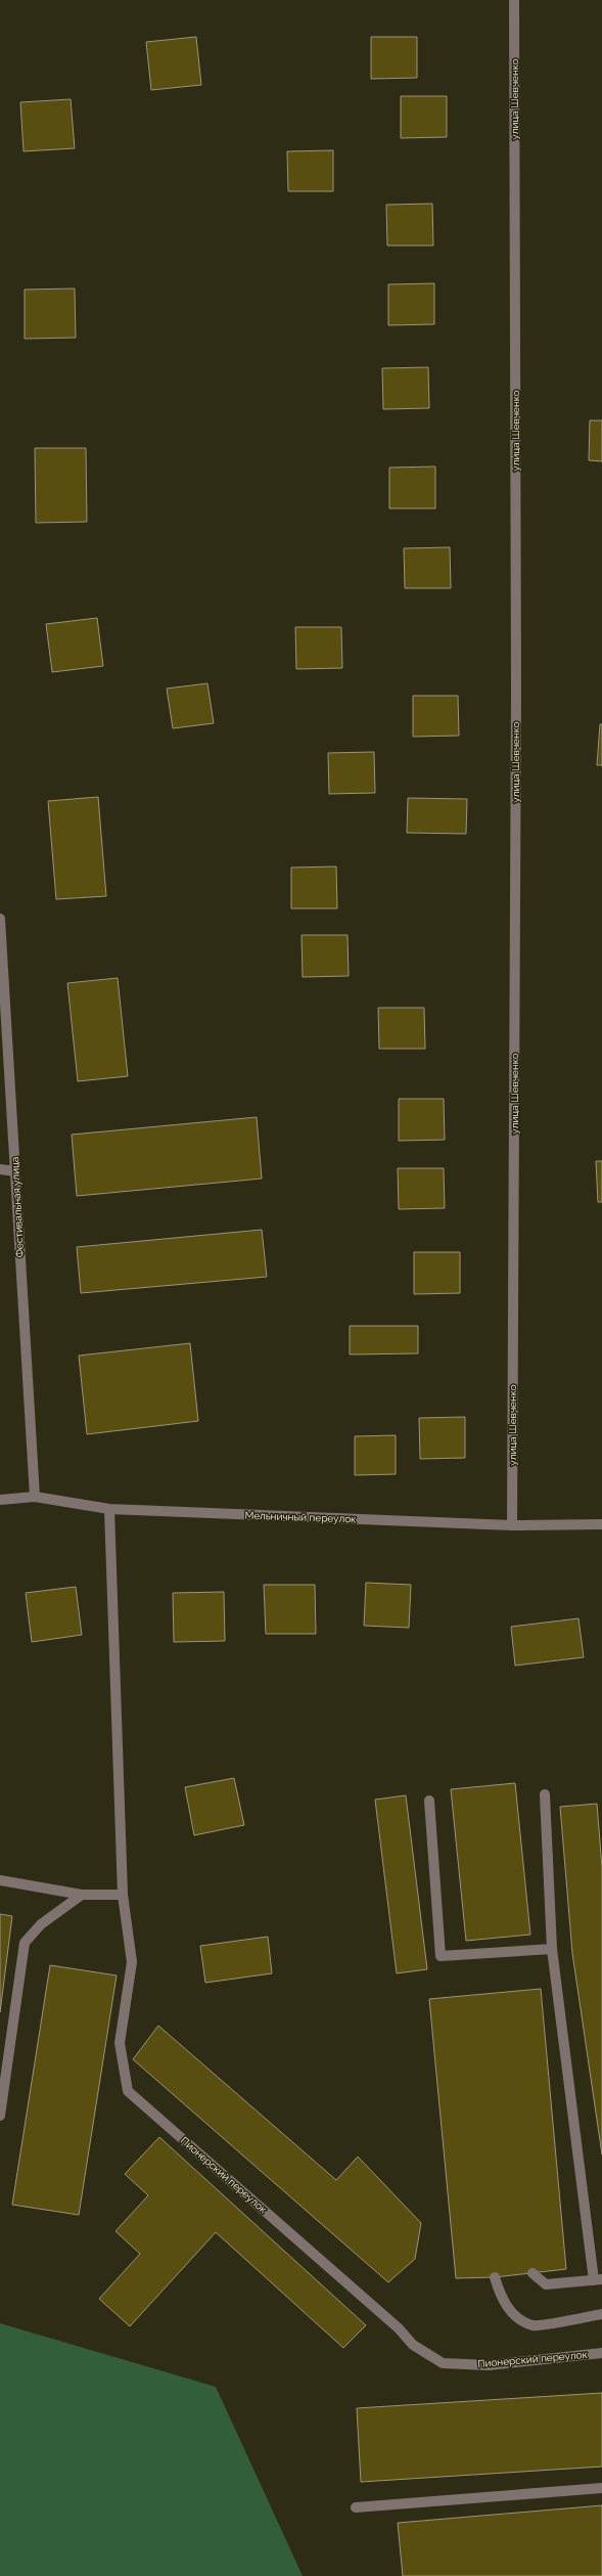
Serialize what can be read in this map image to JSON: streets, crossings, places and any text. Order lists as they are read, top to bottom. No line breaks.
{"streets":{"street":["улица Шевченко","Фестивальная улица","Мельничный переулок","Пионерский переулок"]},"crossings":[["улица Шевченко","Мельничный переулок"],["Фестивальная улица","Мельничный переулок"],["Мельничный переулок","Пионерский переулок"]]}
